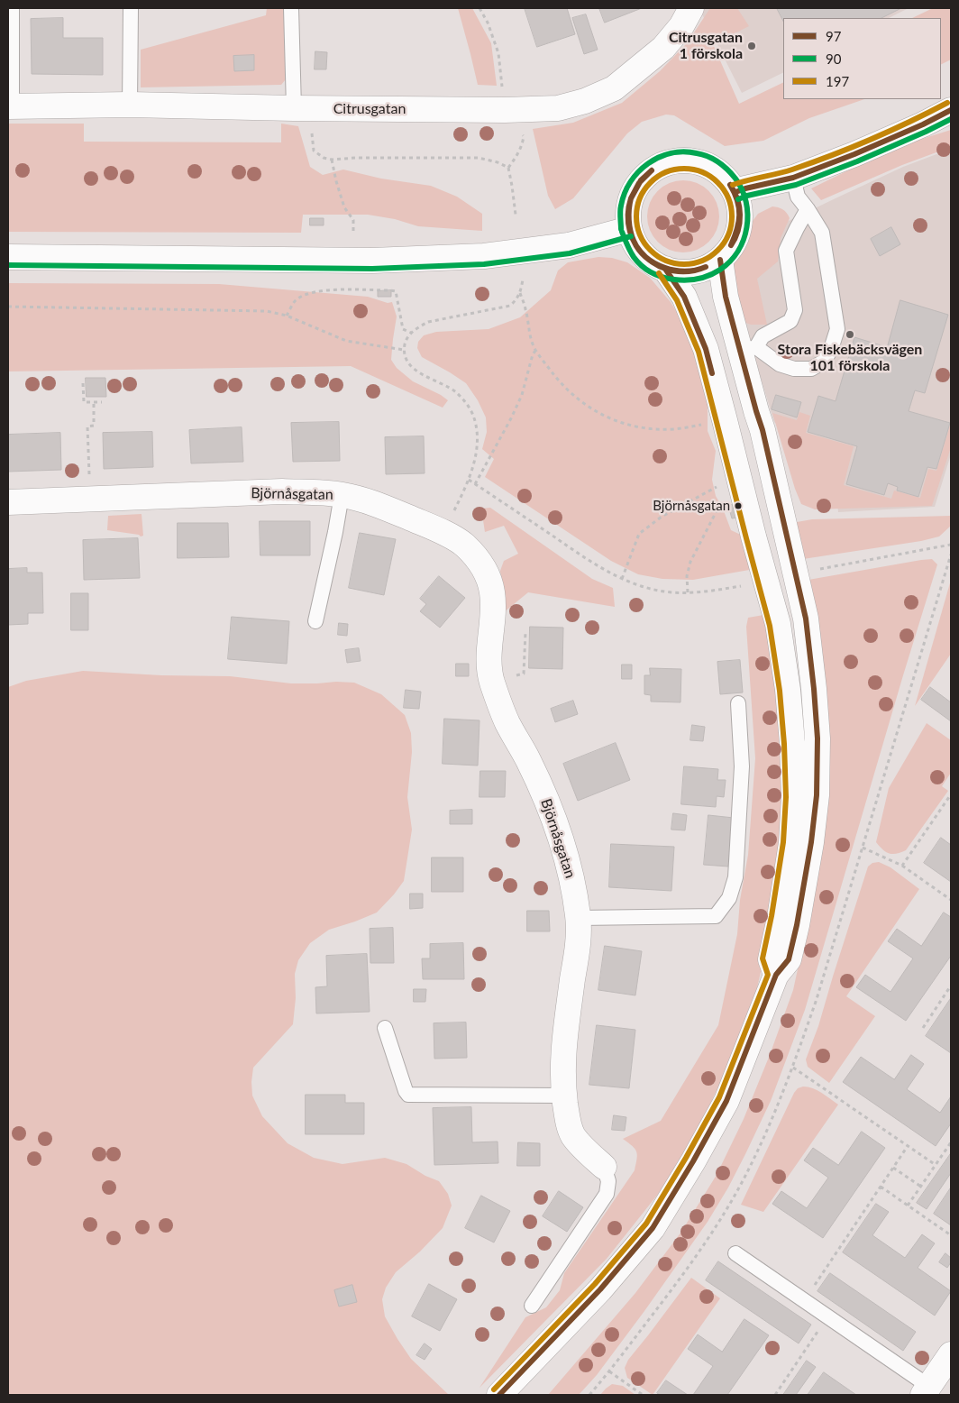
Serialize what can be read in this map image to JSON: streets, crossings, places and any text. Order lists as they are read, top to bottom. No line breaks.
{"streets":{"street":["Citrusgatan","Björnåsgatan"]},"places":["Citrusgatan 1 förskola","Stora Fiskebäcksvägen 101 förskola","Björnåsgatan"],"lines":["transit line 197","transit line 97","transit line 90"],"legend":["97","90","197"]}
